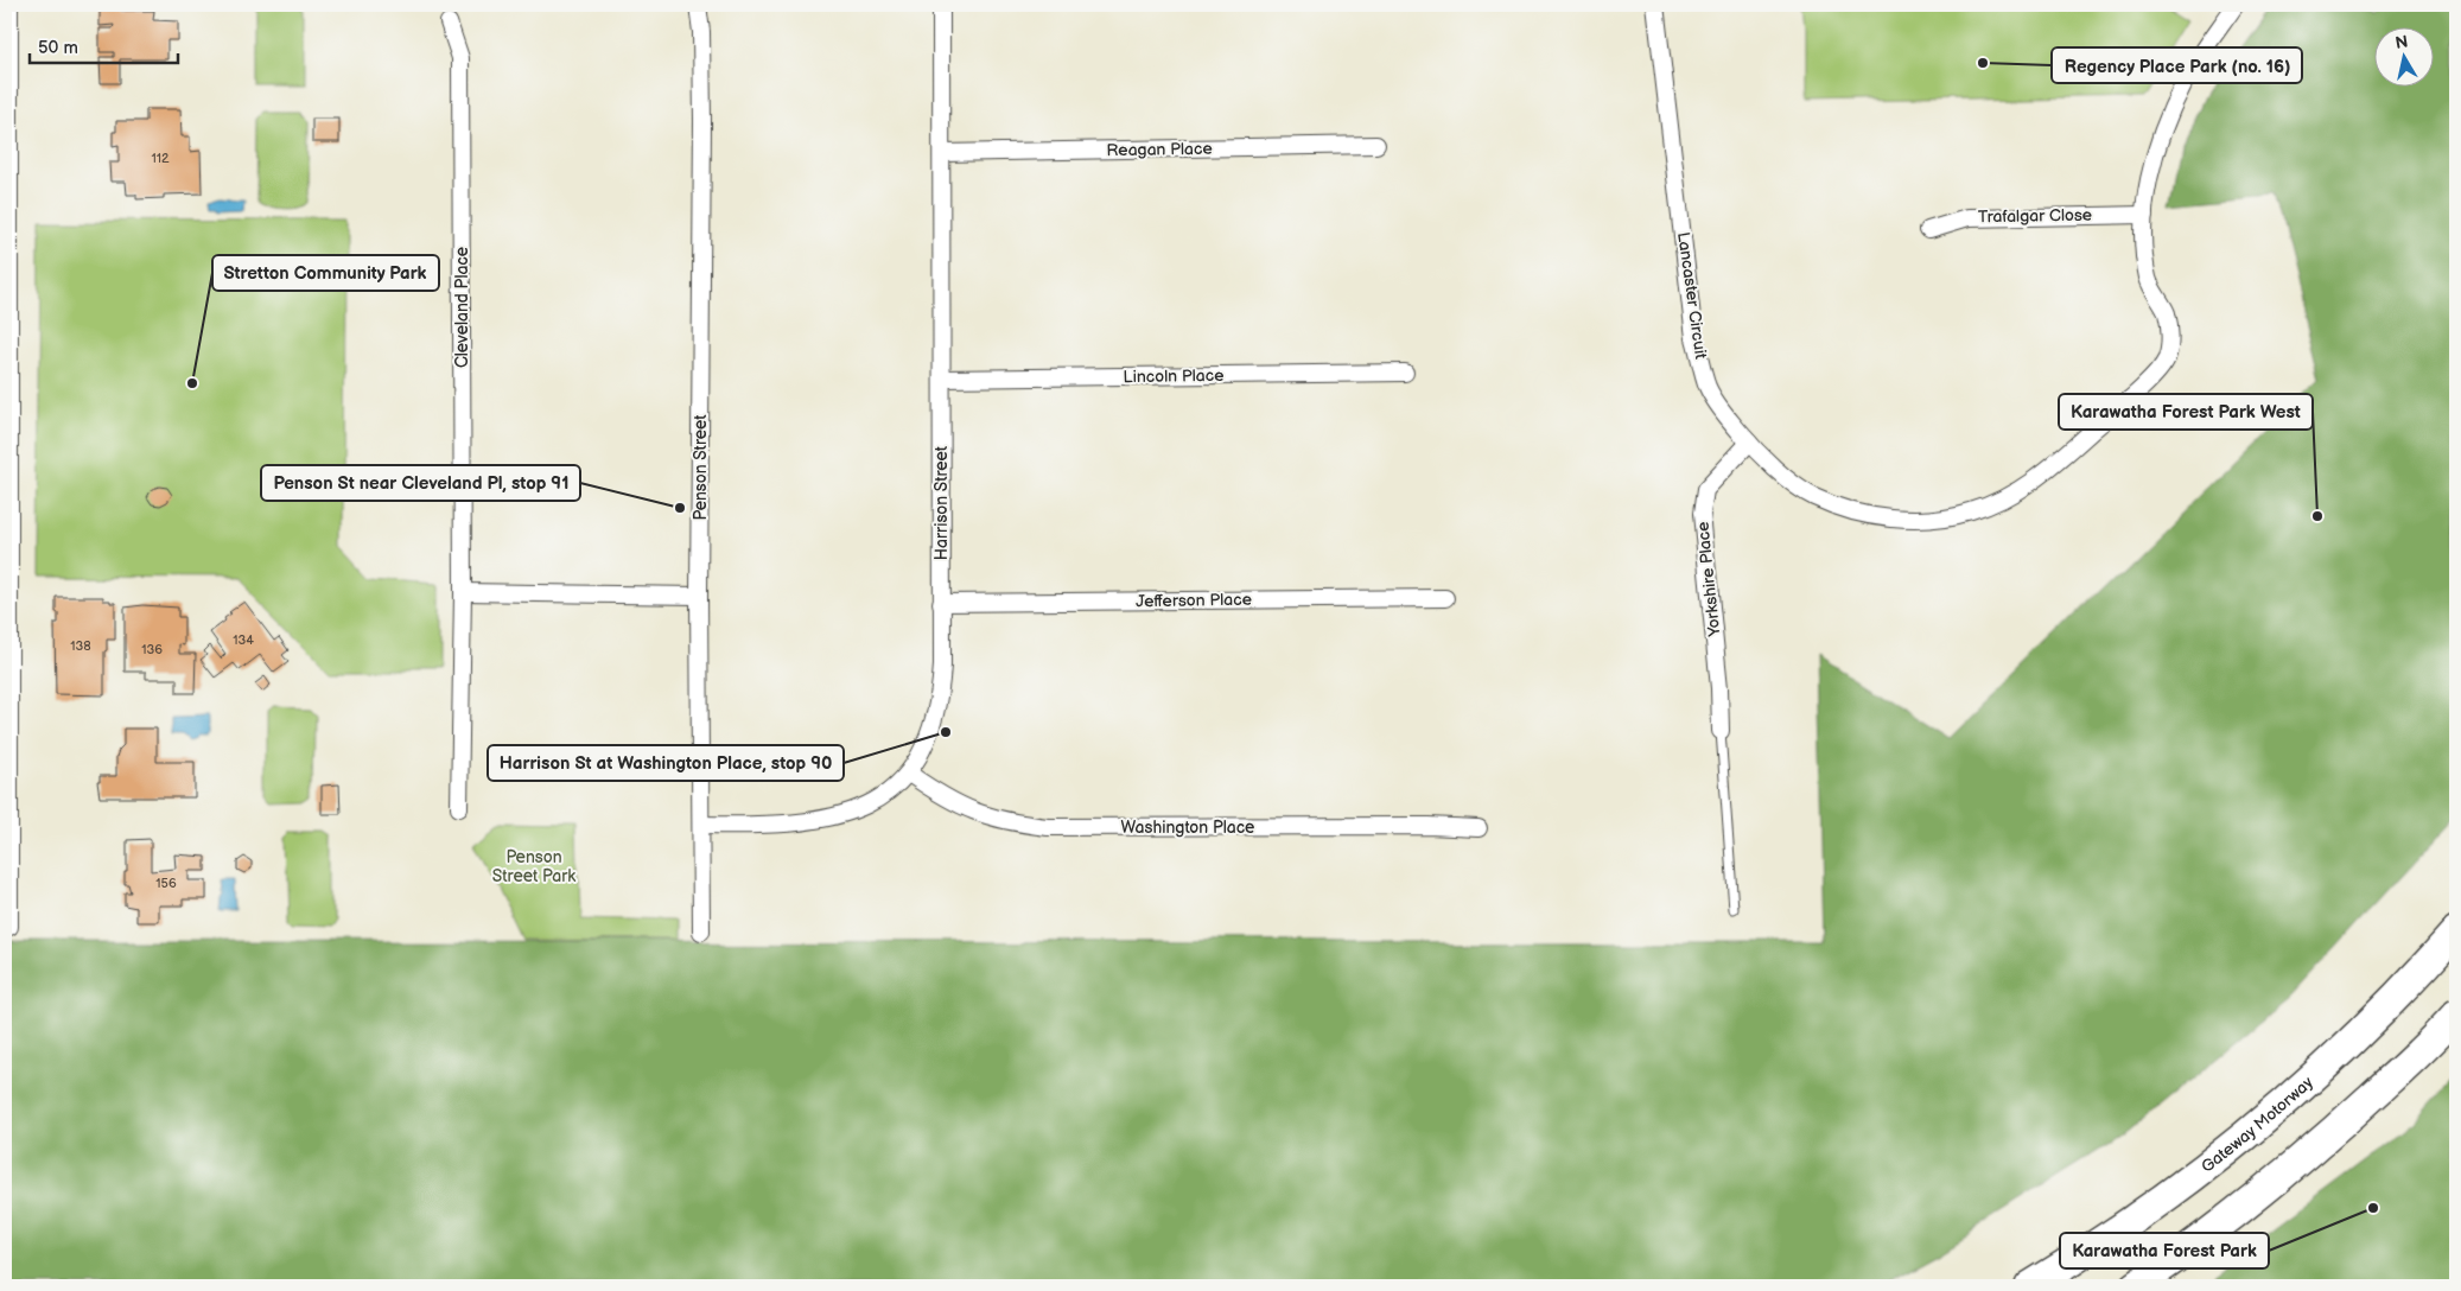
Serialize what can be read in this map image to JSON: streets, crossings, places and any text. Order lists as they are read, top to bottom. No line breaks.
{"streets":{"highway":["Gateway Motorway"],"street":["Reagan Place","Trafalgar Close","Lancaster Circuit","Cleveland Place","Lincoln Place","Penson Street","Harrison Street","Yorkshire Place","Jefferson Place","Washington Place"]},"crossings":[["Reagan Place","Harrison Street"],["Trafalgar Close","Lancaster Circuit"],["Lancaster Circuit","Yorkshire Place"],["Lincoln Place","Harrison Street"],["Penson Street","Harrison Street"],["Harrison Street","Jefferson Place"],["Harrison Street","Washington Place"]],"parks":["Penson Street Park"],"places":["Regency Place Park (no. 16)","Stretton Community Park","Penson St near Cleveland Pl, stop 91","Karawatha Forest Park West","Harrison St at Washington Place, stop 90","Karawatha Forest Park"],"house_numbers":["112","134","138","136","156"],"scale_bar":"50 m","north":"top"}
